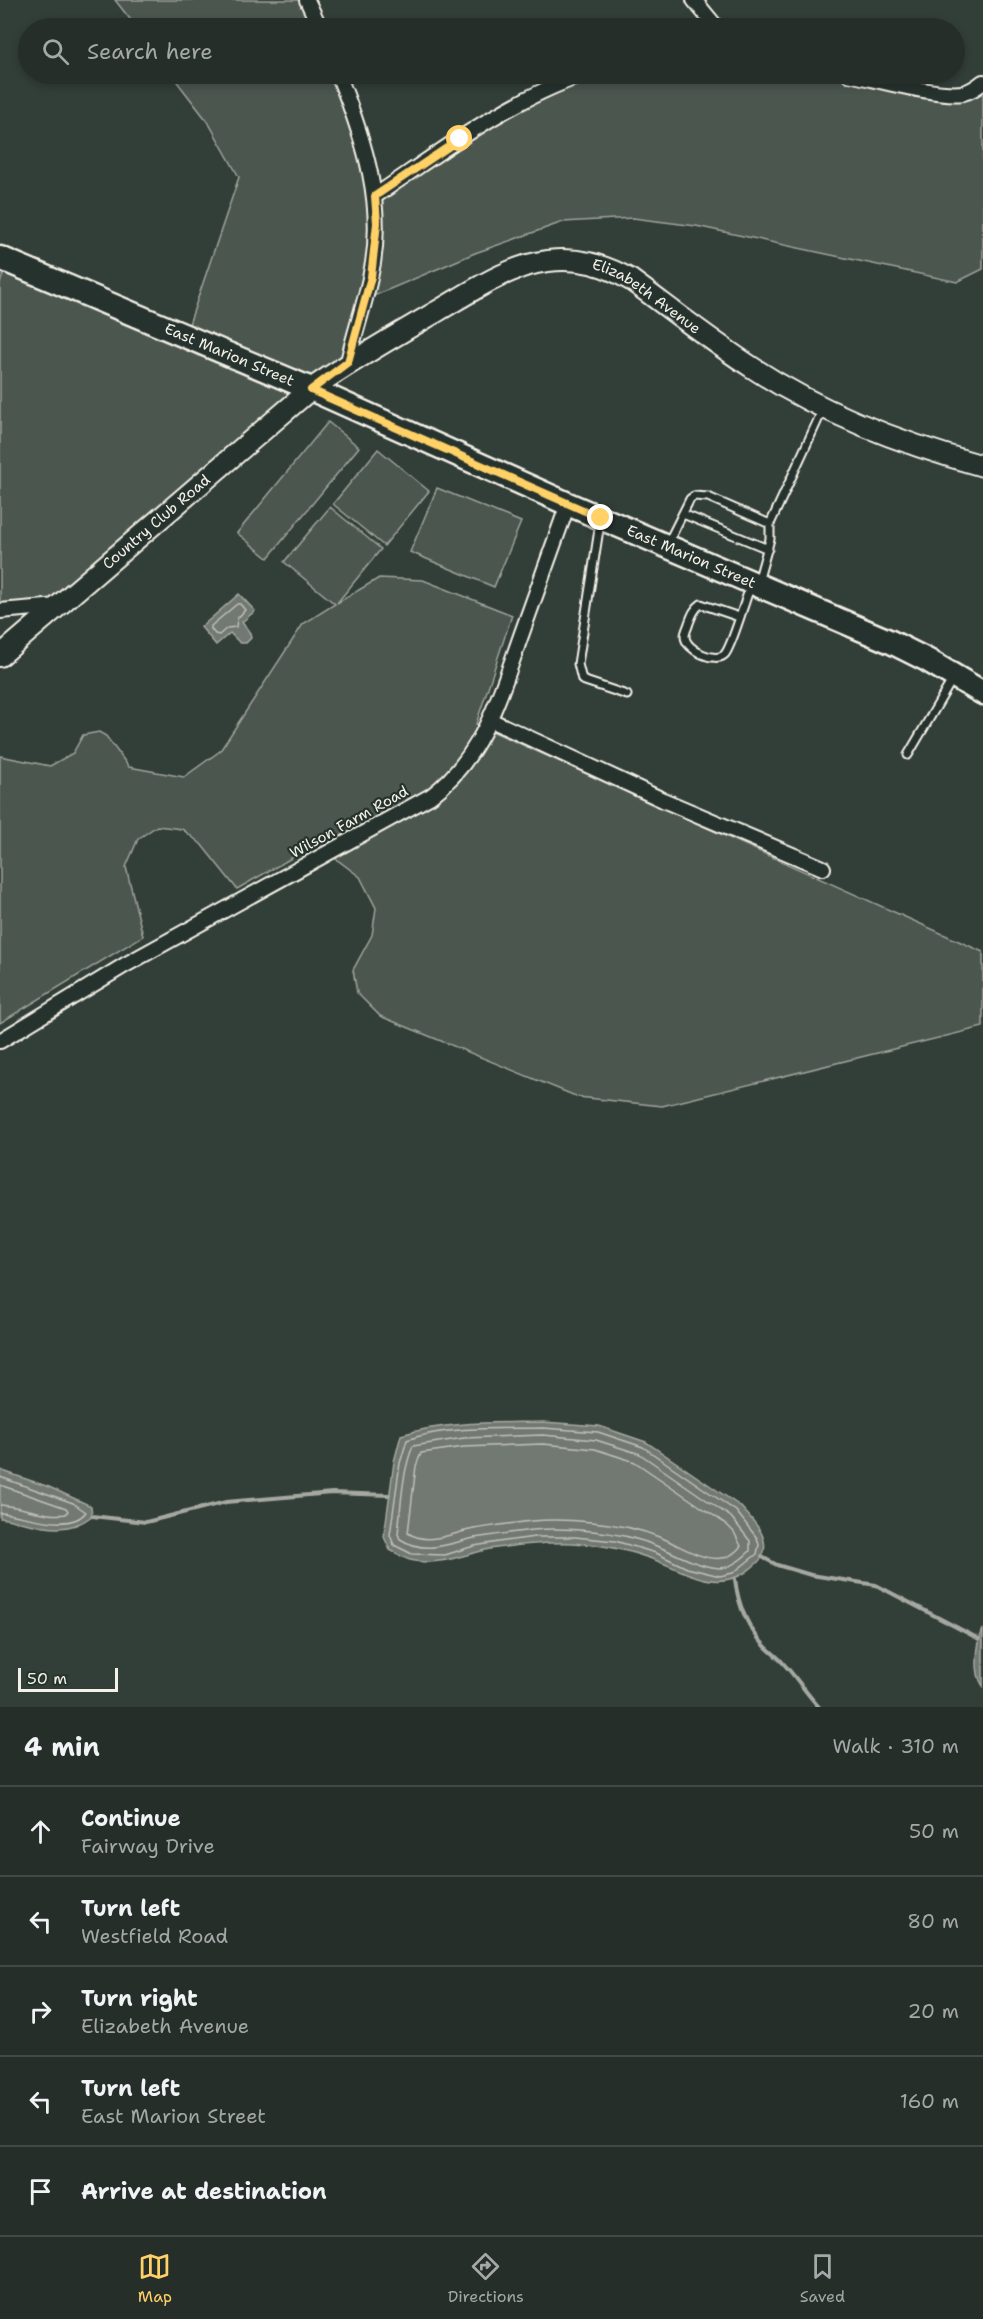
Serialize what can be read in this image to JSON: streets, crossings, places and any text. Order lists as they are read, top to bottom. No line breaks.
{"streets":{"main road":["East Marion Street"],"street":["Elizabeth Avenue","Country Club Road","Wilson Farm Road"]},"crossings":[["Elizabeth Avenue","East Marion Street"],["Elizabeth Avenue","Country Club Road"],["East Marion Street","Country Club Road"],["East Marion Street","Wilson Farm Road"]],"scale_bar":"50 m","page":{"search":"Search here","scale":"50 m","heading":["4 min","Walk · 310 m"],"list":[["Continue","Fairway Drive","50 m"],["Turn left","Westfield Road","80 m"],["Turn right","Elizabeth Avenue","20 m"],["Turn left","East Marion Street","160 m"],"Arrive at destination"],"nav":["Map","Directions","Saved"]}}
